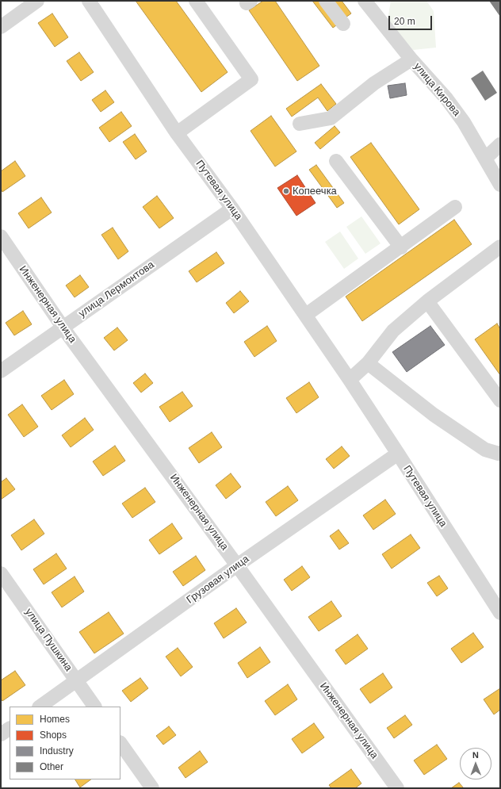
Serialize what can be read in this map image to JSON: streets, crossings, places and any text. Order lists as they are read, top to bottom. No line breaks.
{"streets":{"street":["улица Кирова","Путевая улица","улица Лермонтова","Инженерная улица","Грузовая улица","улица Пушкина"]},"crossings":[["Путевая улица","улица Лермонтова"],["Путевая улица","Грузовая улица"],["улица Лермонтова","Инженерная улица"],["Инженерная улица","Грузовая улица"],["Грузовая улица","улица Пушкина"]],"places":["Копеечка"],"legend":["Homes","Shops","Industry","Other"],"scale_bar":"20 m","north":"top"}
